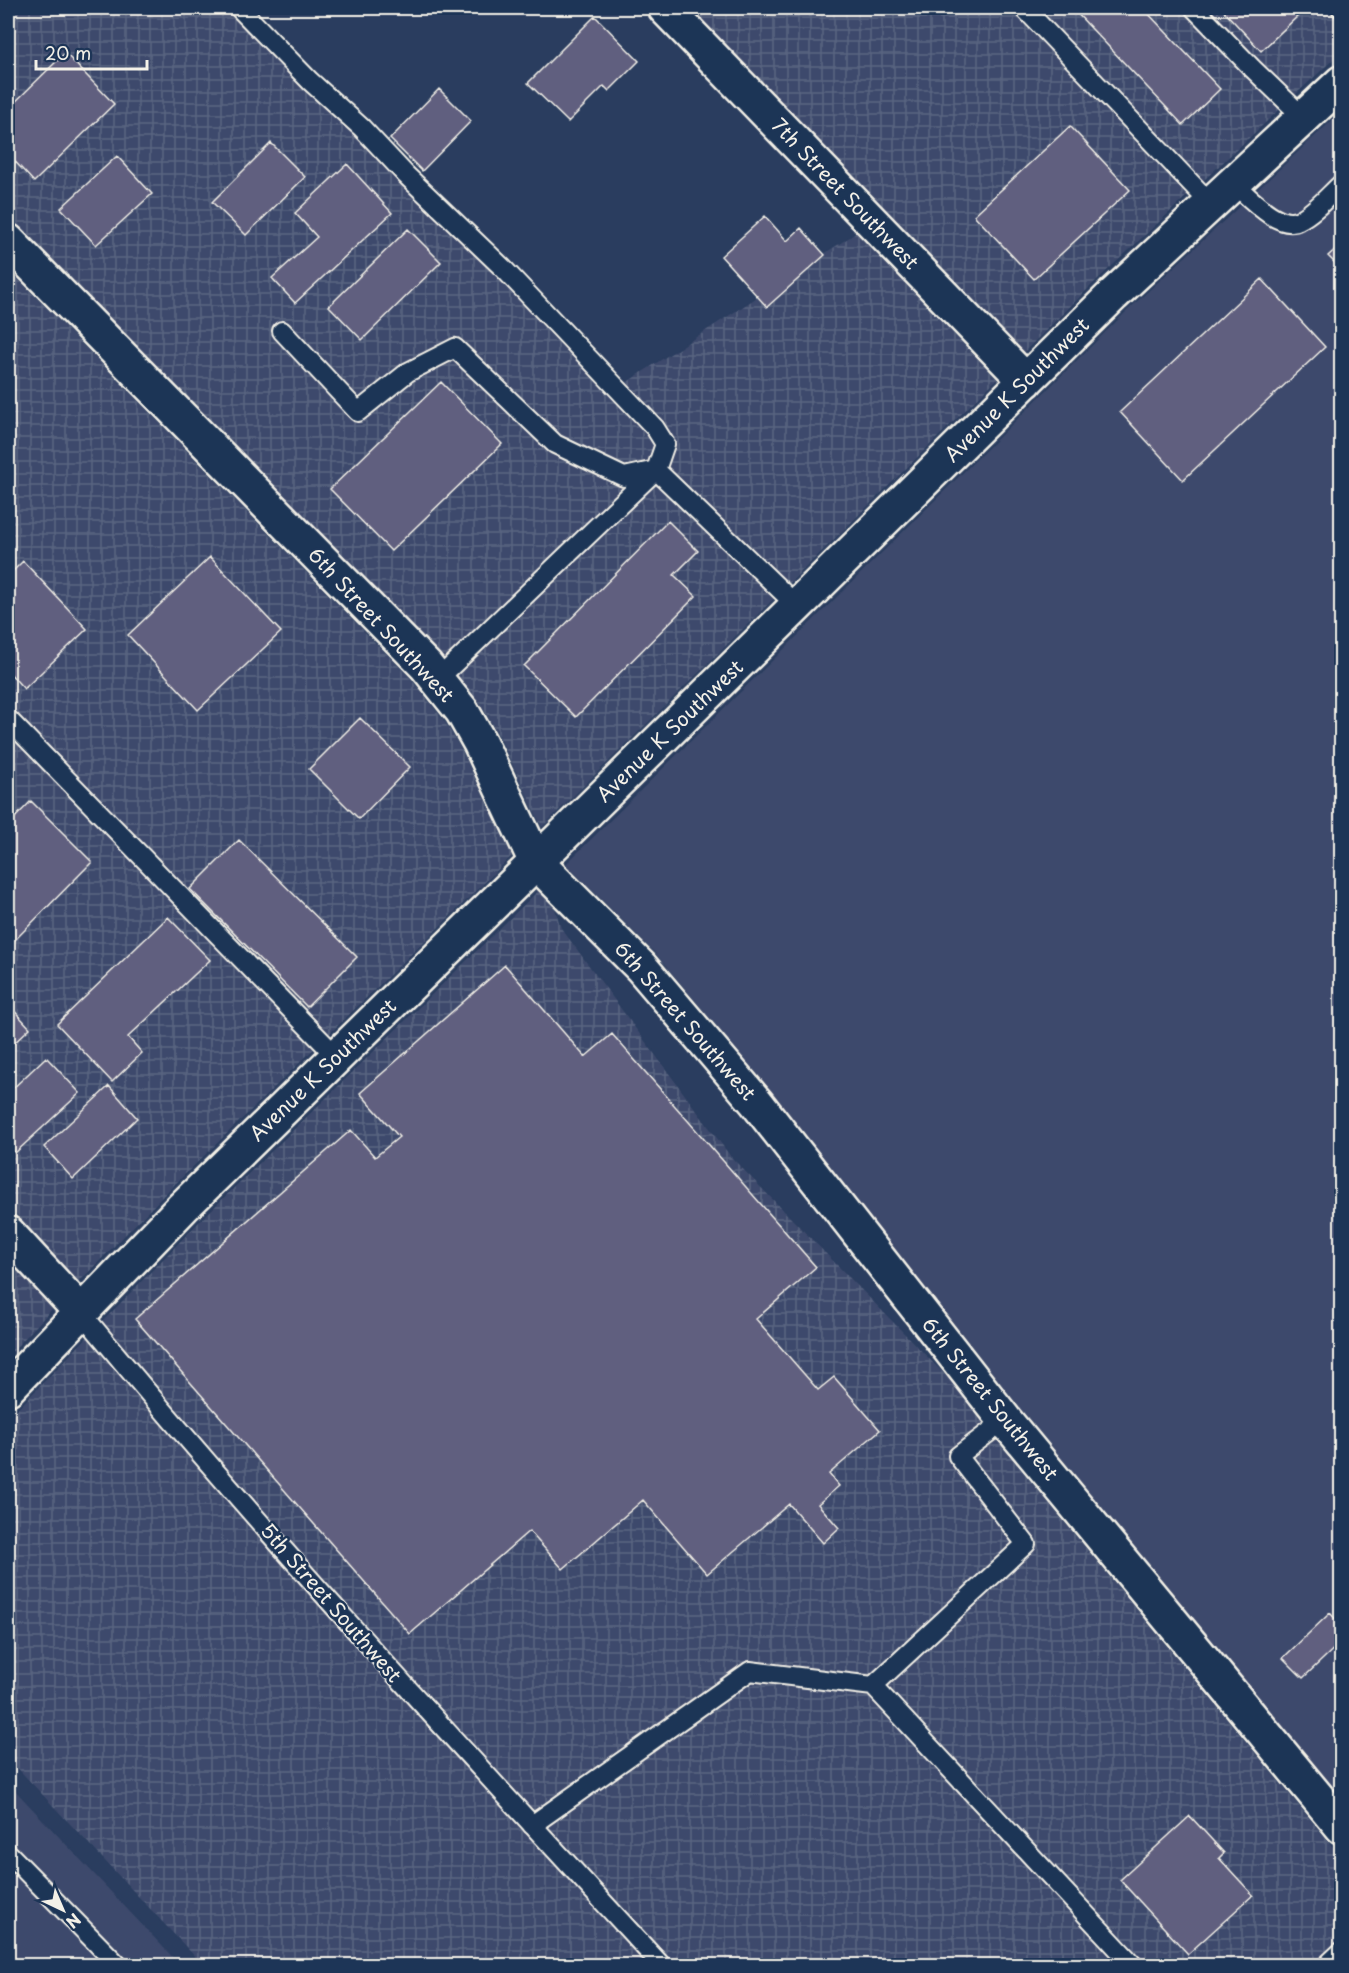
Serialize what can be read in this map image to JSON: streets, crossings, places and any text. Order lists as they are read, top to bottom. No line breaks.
{"streets":{"street":["7th Street Southwest","Avenue K Southwest","6th Street Southwest","5th Street Southwest"]},"crossings":[["7th Street Southwest","Avenue K Southwest"],["Avenue K Southwest","6th Street Southwest"],["Avenue K Southwest","5th Street Southwest"]],"scale_bar":"20 m","north":"bottom right"}
